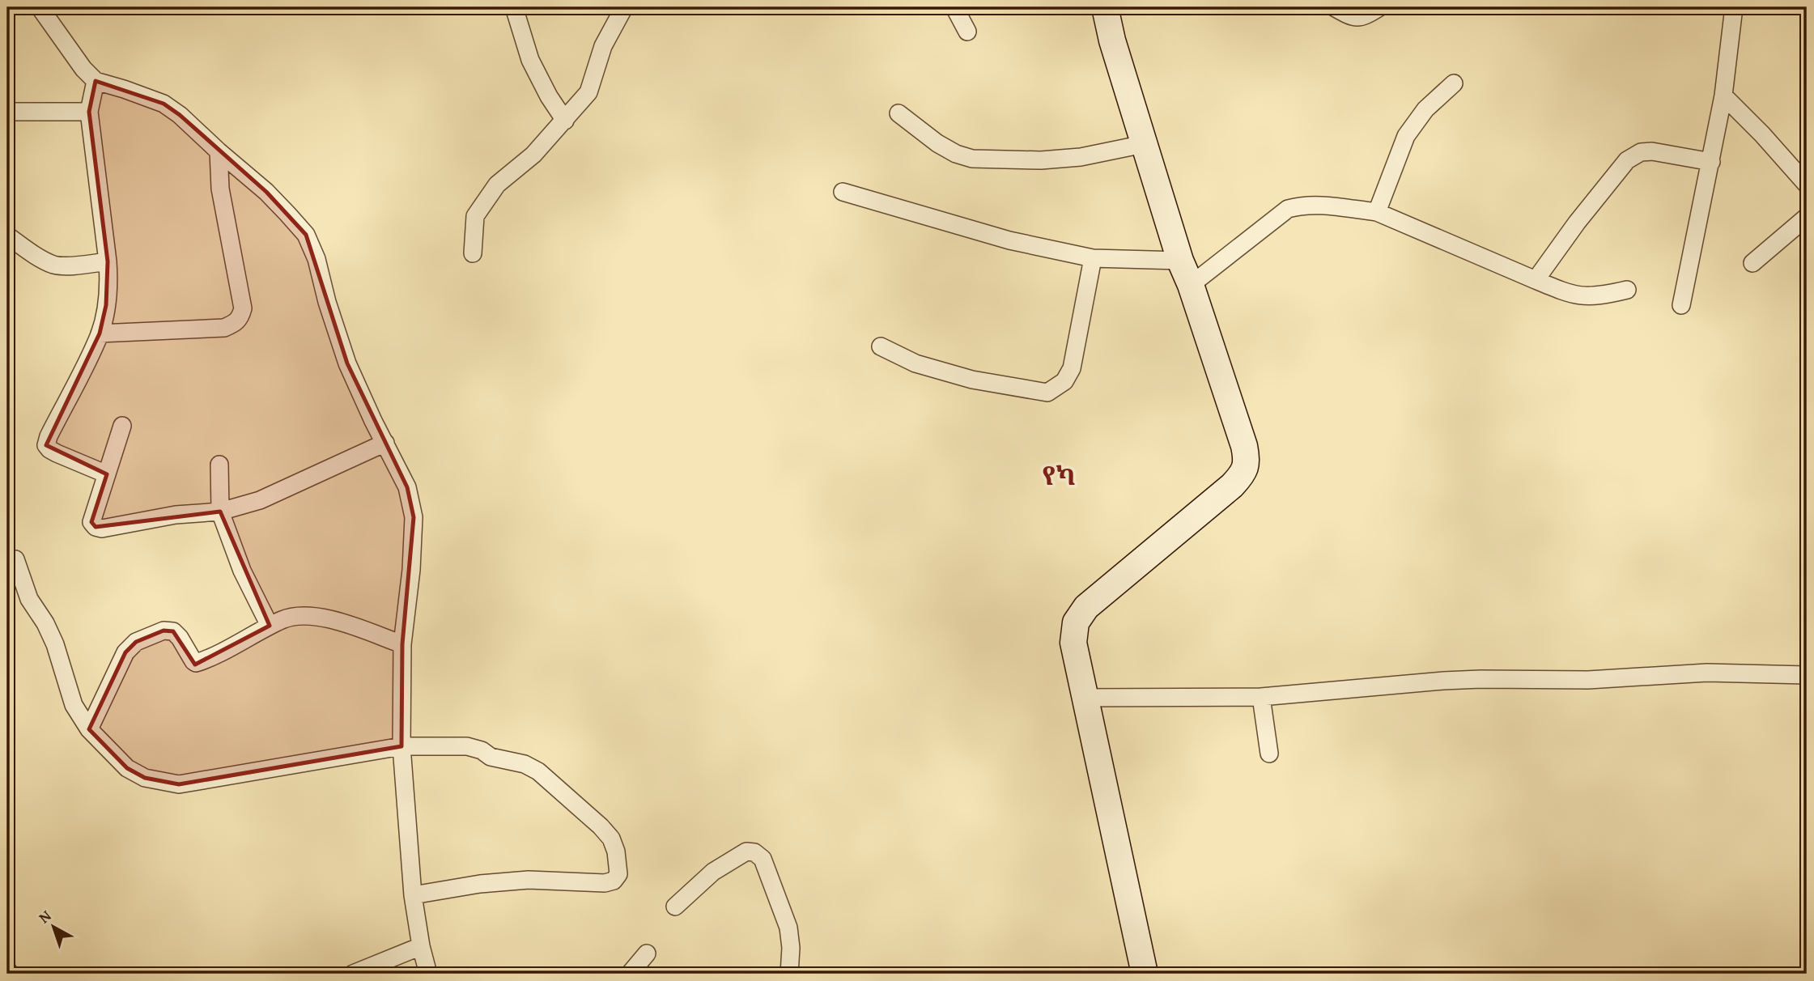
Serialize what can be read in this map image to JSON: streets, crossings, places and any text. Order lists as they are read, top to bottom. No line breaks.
{"districts":["የካ"],"north":"top left"}
